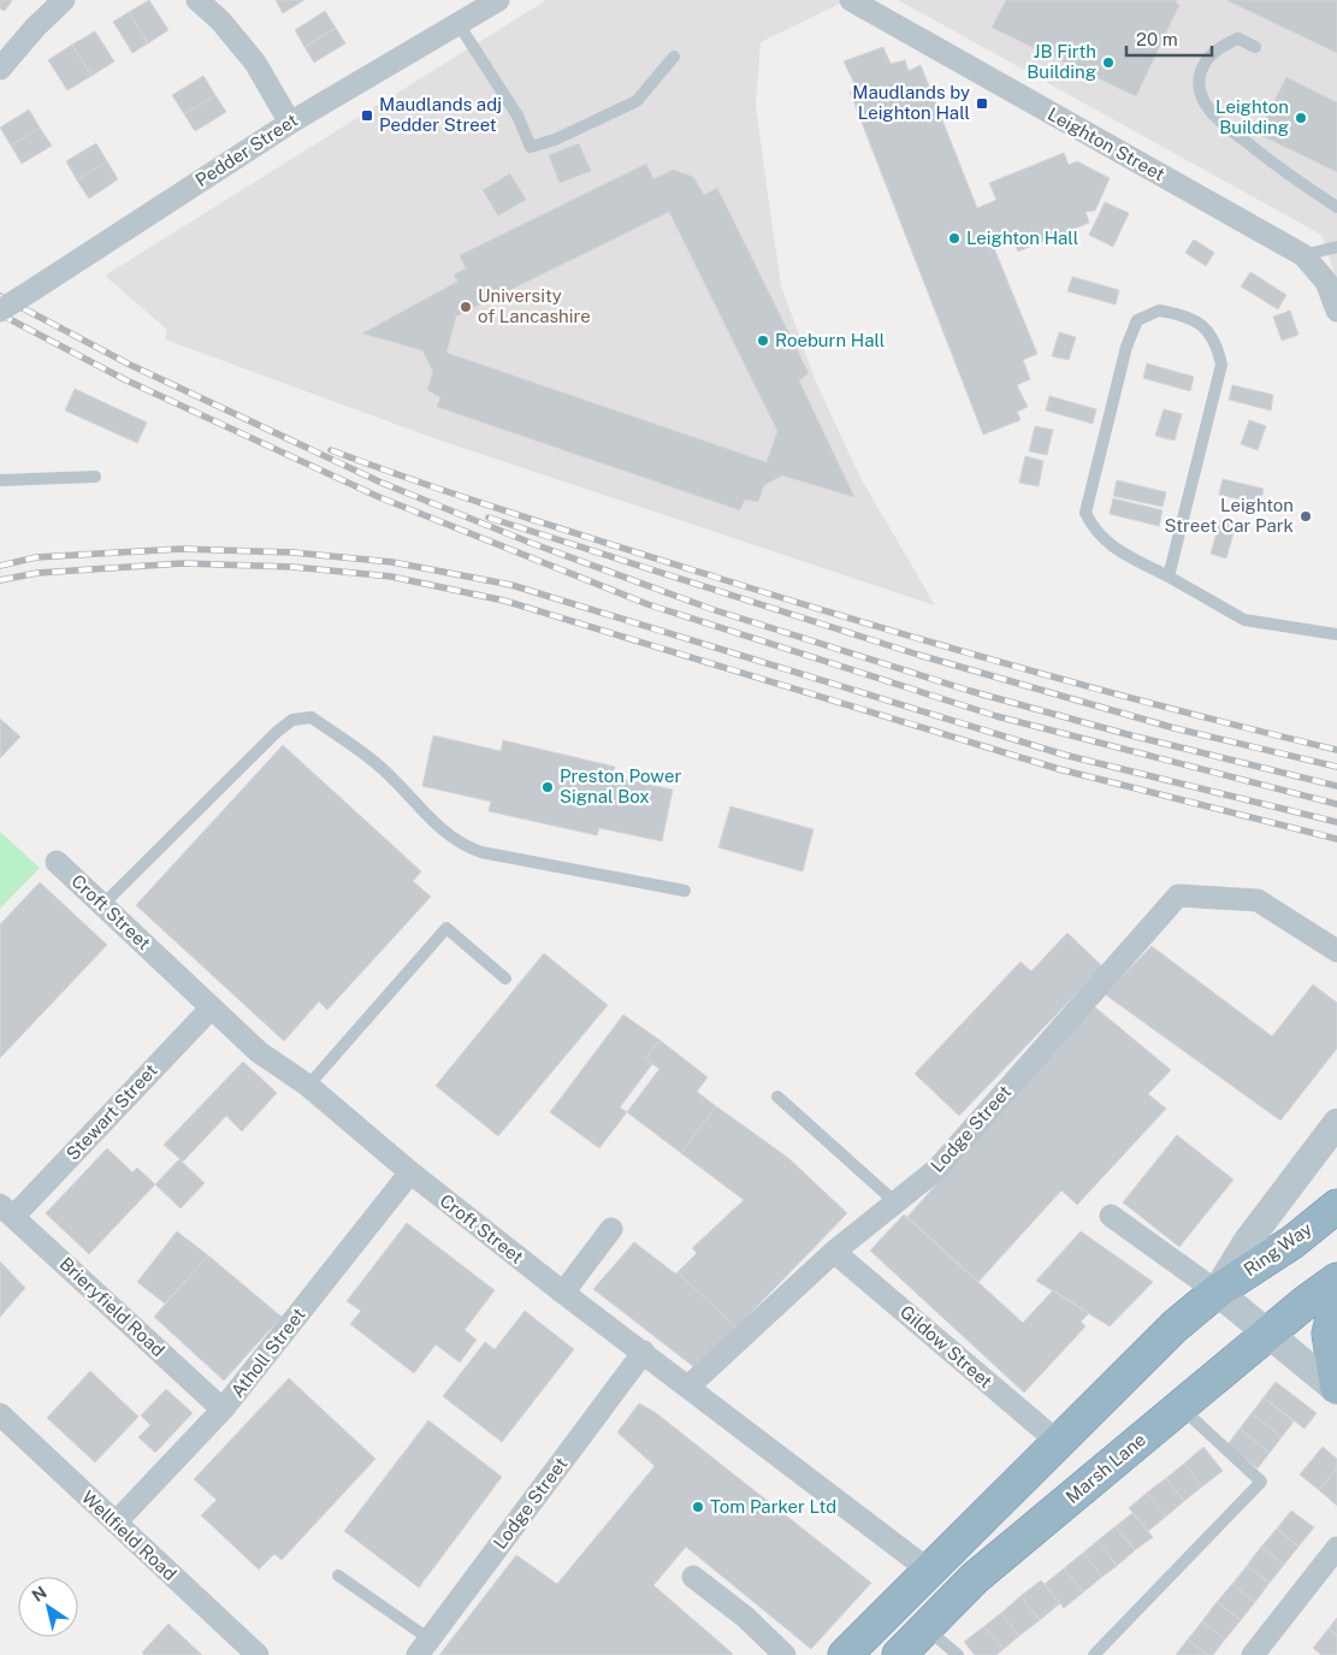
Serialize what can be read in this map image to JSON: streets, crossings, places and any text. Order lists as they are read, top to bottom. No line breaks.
{"streets":{"highway":["Ring Way","Marsh Lane"],"street":["Leighton Street","Pedder Street","Croft Street","Stewart Street","Lodge Street","Brieryfield Road","Gildow Street","Atholl Street","Wellfield Road"]},"crossings":[["Croft Street","Stewart Street"],["Croft Street","Lodge Street"],["Croft Street","Atholl Street"],["Stewart Street","Brieryfield Road"],["Lodge Street","Gildow Street"],["Brieryfield Road","Atholl Street"],["Atholl Street","Wellfield Road"]],"places":{"other":["JB Firth Building","Leighton Building","Leighton Hall","University of Lancashire","Roeburn Hall","Leighton Street Car Park","Preston Power Signal Box","Tom Parker Ltd"],"transit":["Maudlands by Leighton Hall","Maudlands adj Pedder Street"]},"scale_bar":"20 m","north":"top left"}
